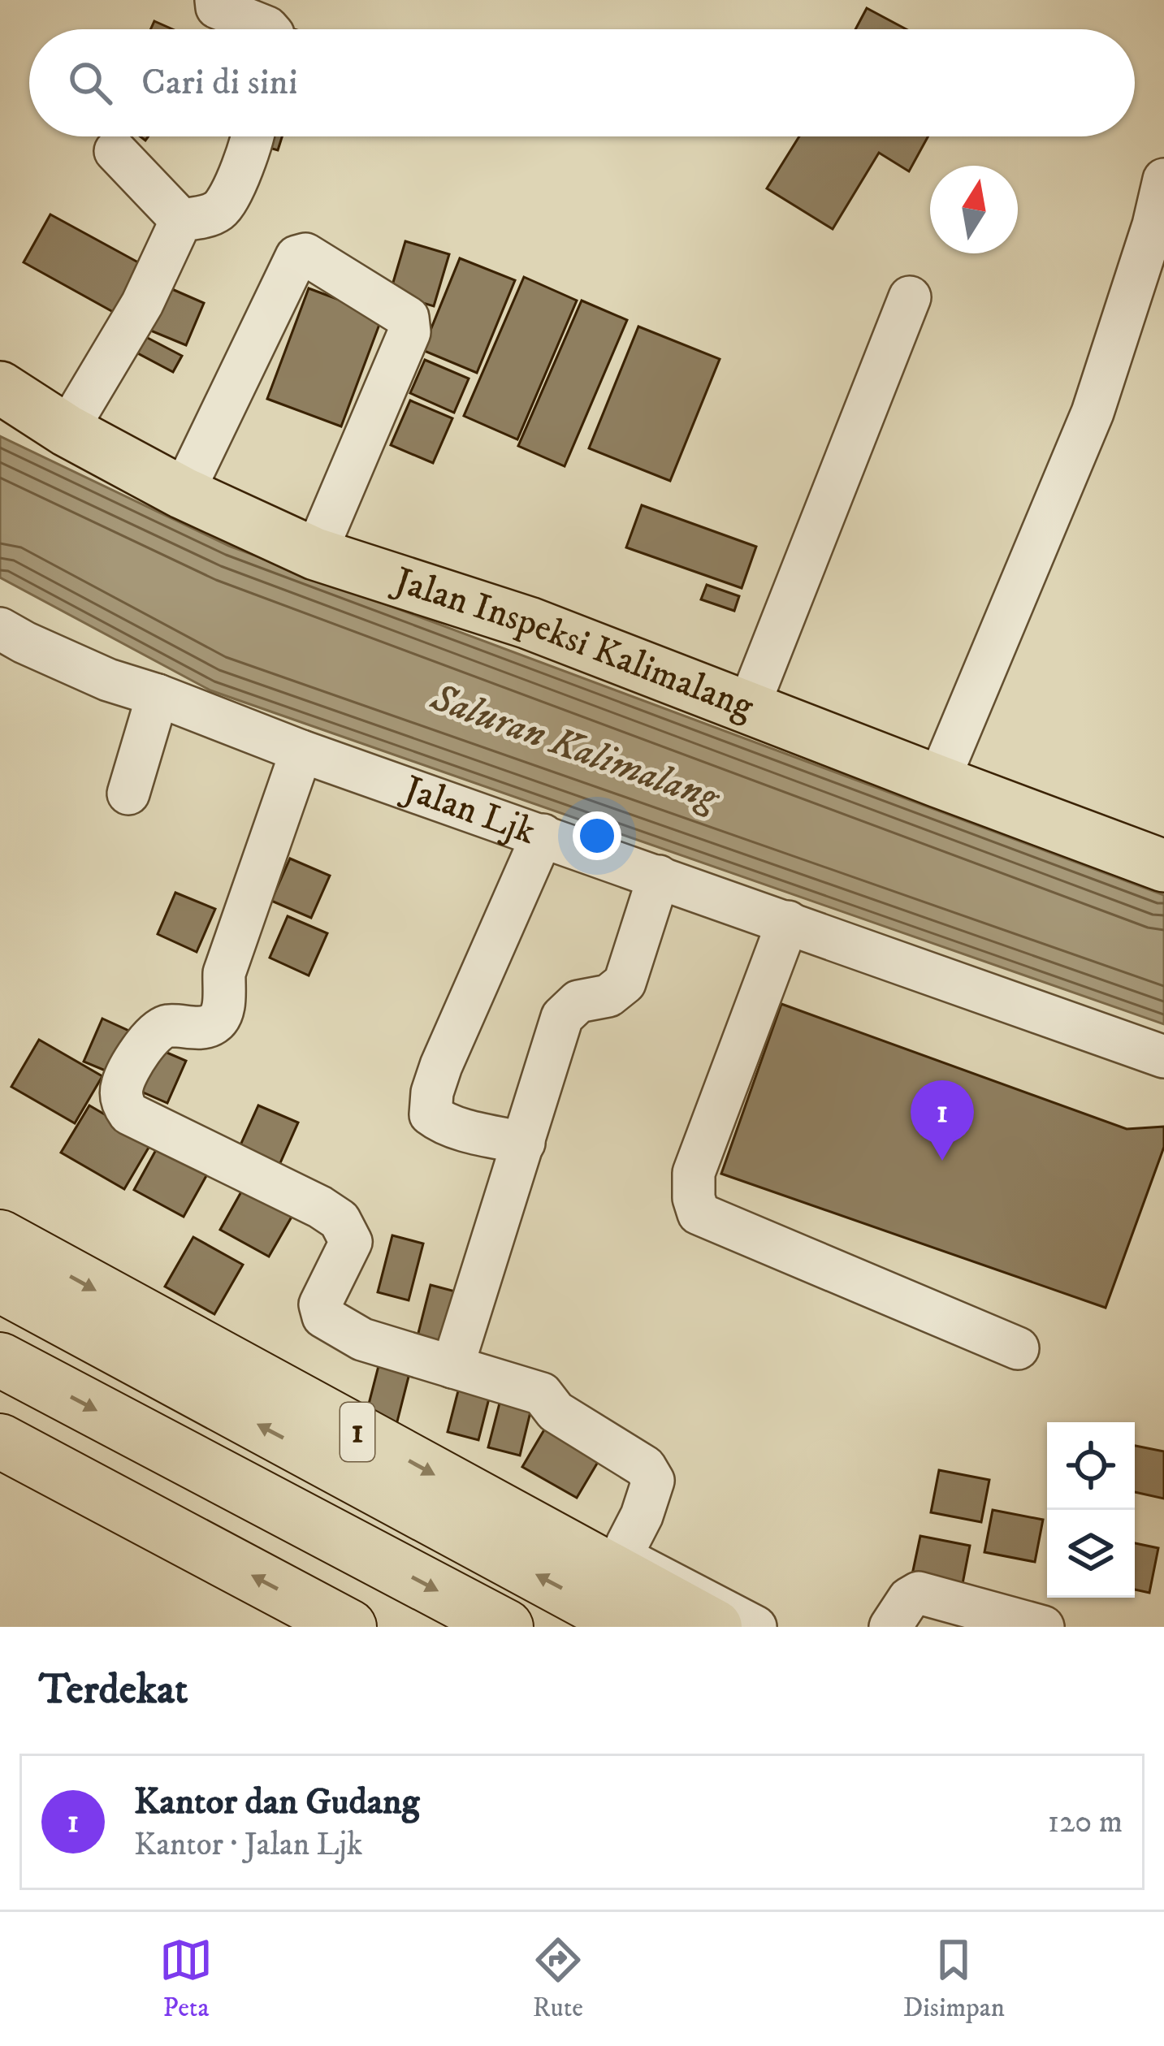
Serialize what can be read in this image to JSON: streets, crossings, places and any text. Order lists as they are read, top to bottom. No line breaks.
{"streets":{"highway":["1"],"main road":["Jalan Inspeksi Kalimalang"],"street":["Jalan Ljk"]},"water":["Saluran Kalimalang"],"north":"top","page":{"search":"Cari di sini","pins":"1","heading":"Terdekat","list":[{"mark":"1","name":"Kantor dan Gudang","note":"Kantor · Jalan Ljk","value":"120 m"}],"nav":["Peta","Rute","Disimpan"]}}
